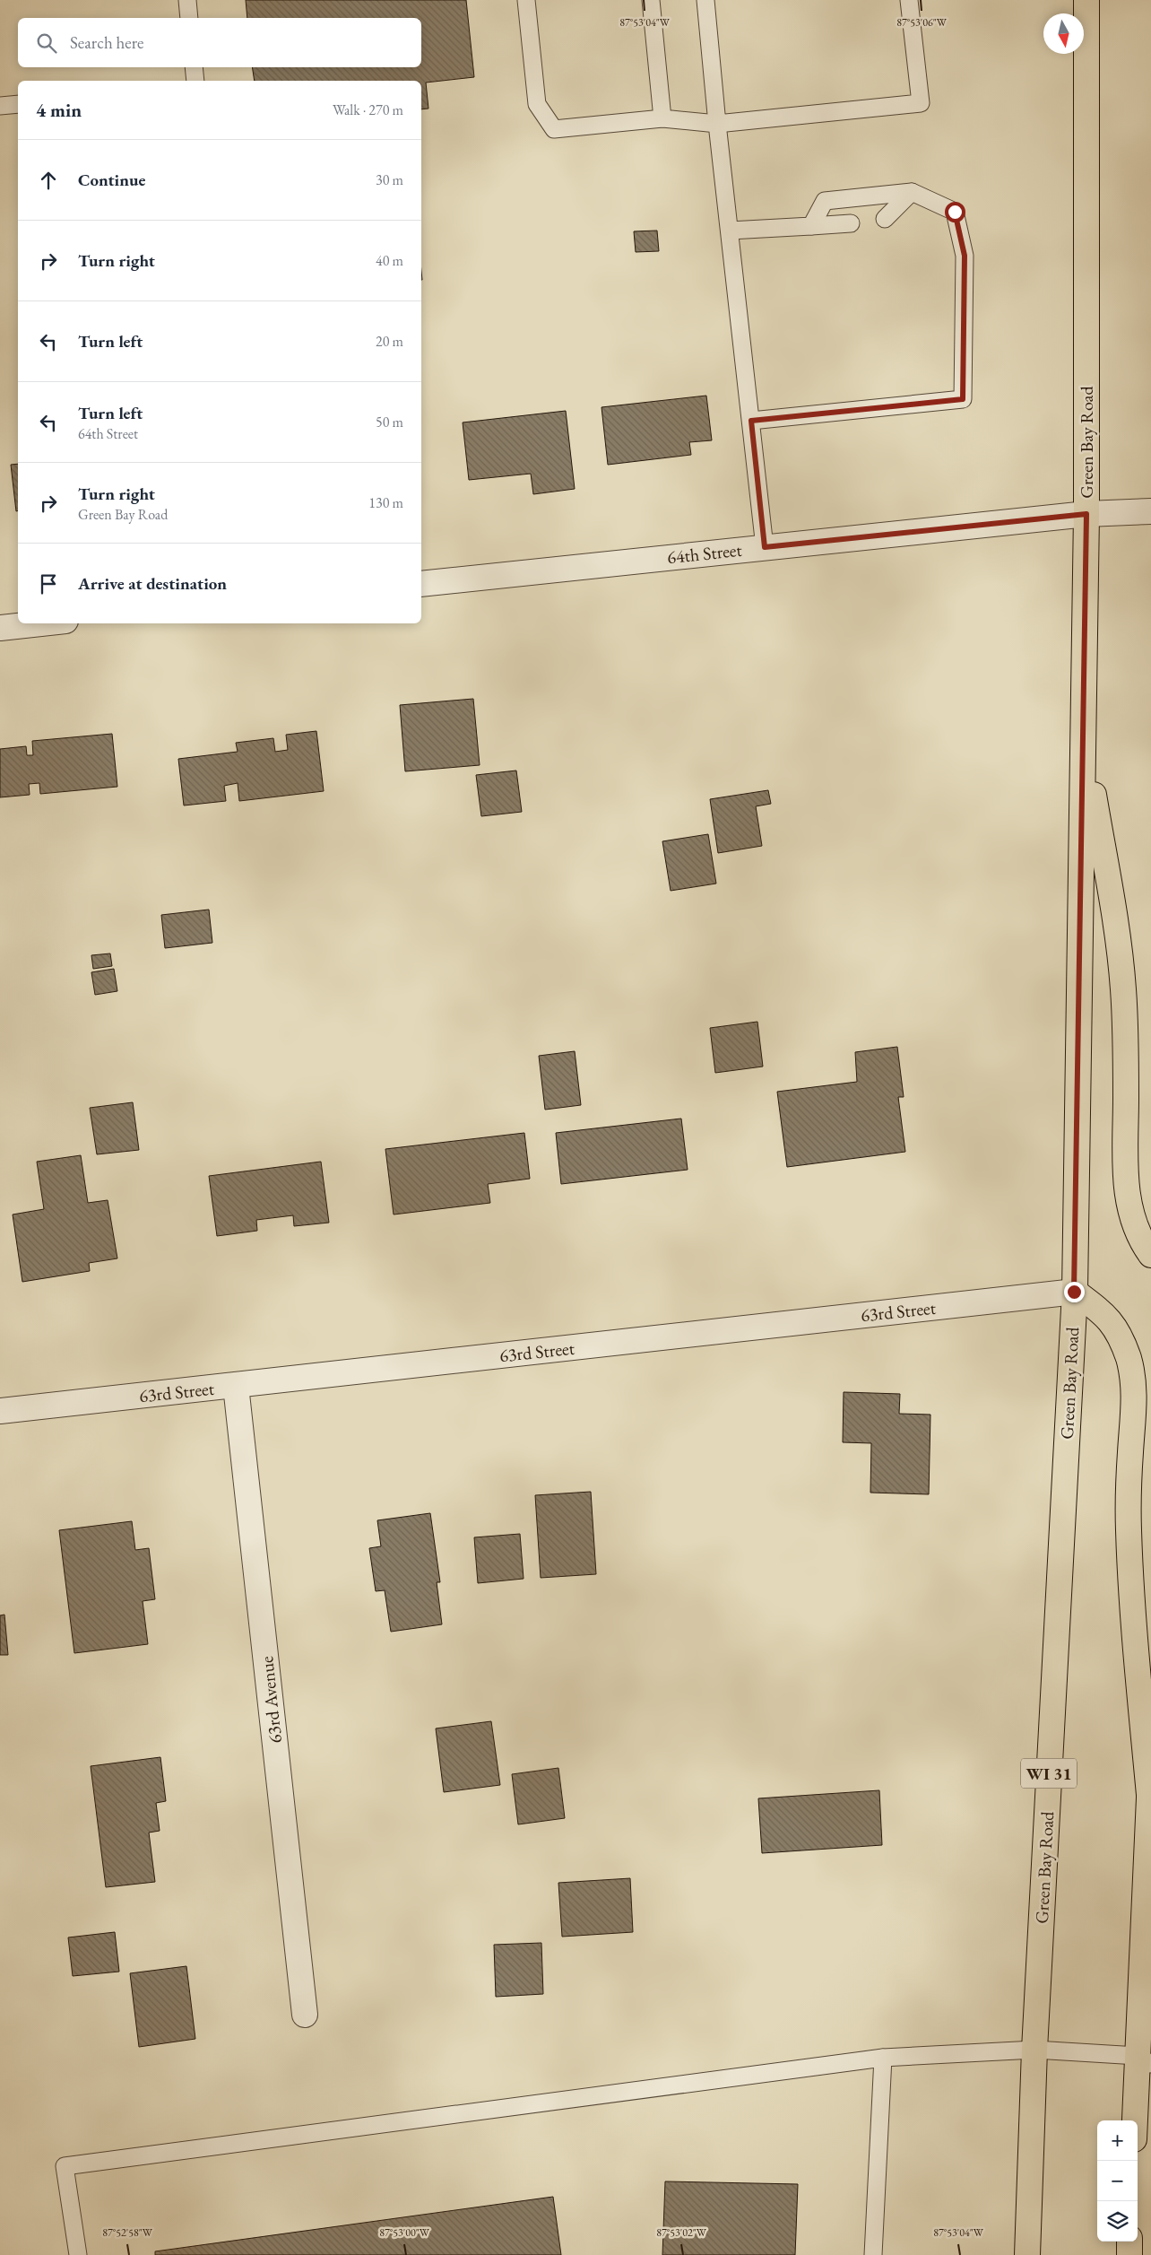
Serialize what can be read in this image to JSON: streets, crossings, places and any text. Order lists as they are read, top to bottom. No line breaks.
{"streets":{"main road":["Green Bay Road","WI 31"],"street":["64th Street","63rd Street","63rd Avenue"]},"crossings":[["Green Bay Road","64th Street"],["Green Bay Road","63rd Street"],["63rd Street","63rd Avenue"]],"north":"bottom","page":{"search":"Search here","heading":["4 min","Walk · 270 m"],"list":[["Continue","30 m"],["Turn right","40 m"],["Turn left","20 m"],["Turn left","64th Street","50 m"],["Turn right","Green Bay Road","130 m"],"Arrive at destination"],"map_buttons":["+","−"]},"coordinates":["87°53'04\"W","87°53'06\"W","87°52'58\"W","87°53'00\"W","87°53'02\"W"]}
